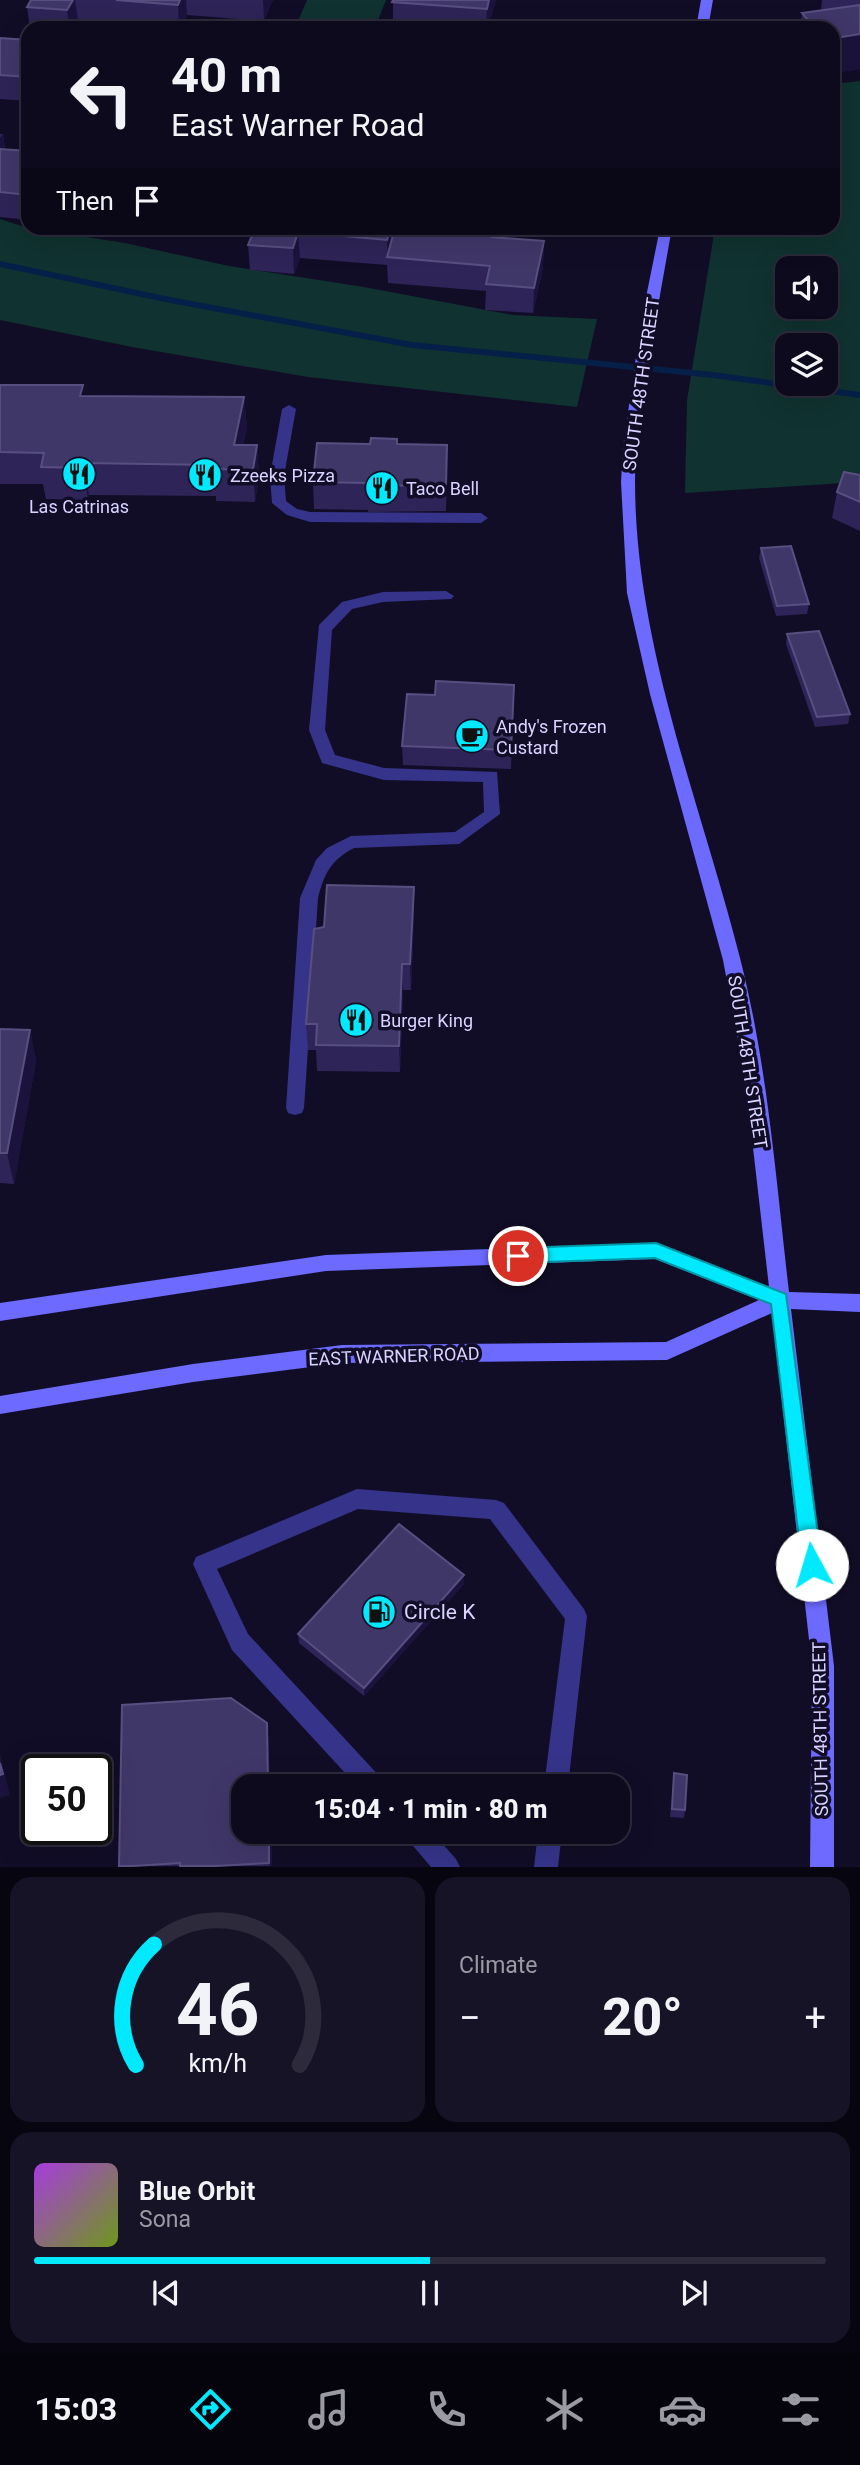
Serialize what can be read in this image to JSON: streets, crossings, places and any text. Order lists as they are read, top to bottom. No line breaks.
{"streets":{"main road":["SOUTH 48TH STREET","EAST WARNER ROAD"]},"crossings":[["SOUTH 48TH STREET","EAST WARNER ROAD"]],"places":{"restaurant":["Las Catrinas","Zzeeks Pizza","Taco Bell","Burger King"],"cafe":["Andy's Frozen Custard"],"fuel station":["Circle K"]},"page":{"turn":["40 m","East Warner Road"],"then":"Then","limit":"50","trip":"15:04 · 1 min · 80 m","tile":"Climate","heat":["−","20°","+"],"song":["Blue Orbit","Sona"],"tabs":"15:03","gauge":["46","km/h"]}}
